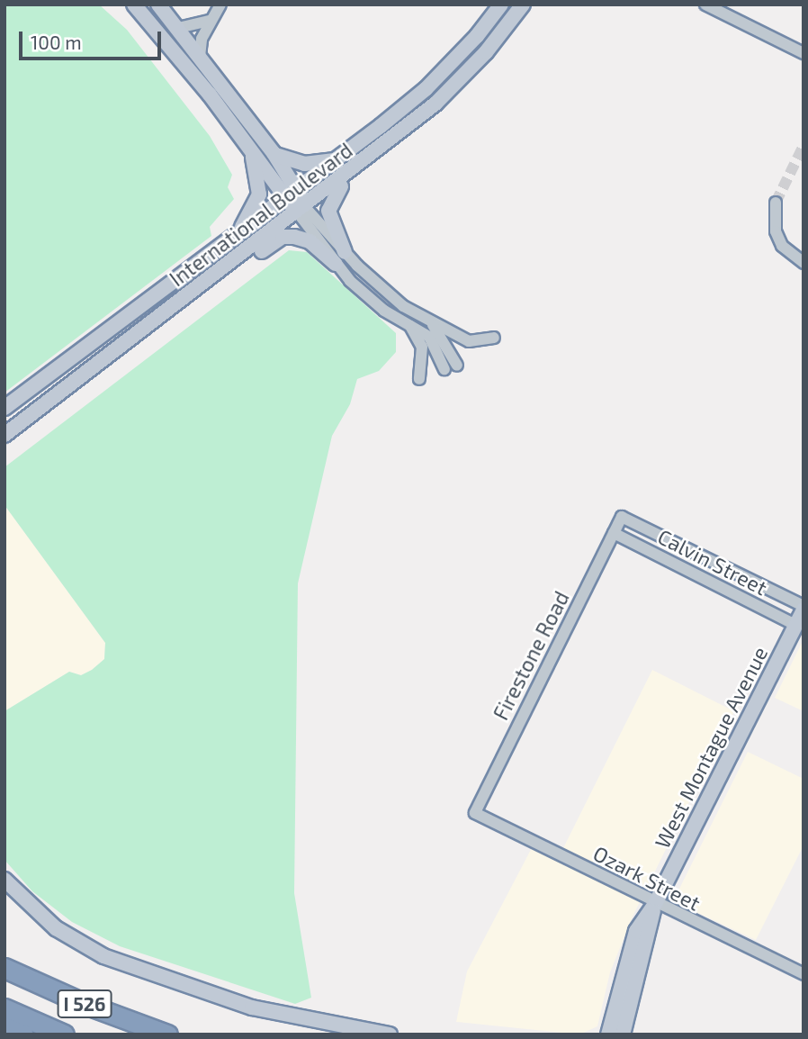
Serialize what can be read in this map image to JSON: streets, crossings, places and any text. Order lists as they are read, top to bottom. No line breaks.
{"streets":{"highway":["I 526"],"main road":["International Boulevard","West Montague Avenue"],"street":["Calvin Street","Firestone Road","Ozark Street"]},"crossings":[["Calvin Street","Firestone Road"],["Calvin Street","West Montague Avenue"],["Firestone Road","Ozark Street"],["West Montague Avenue","Ozark Street"]],"scale_bar":"100 m"}
